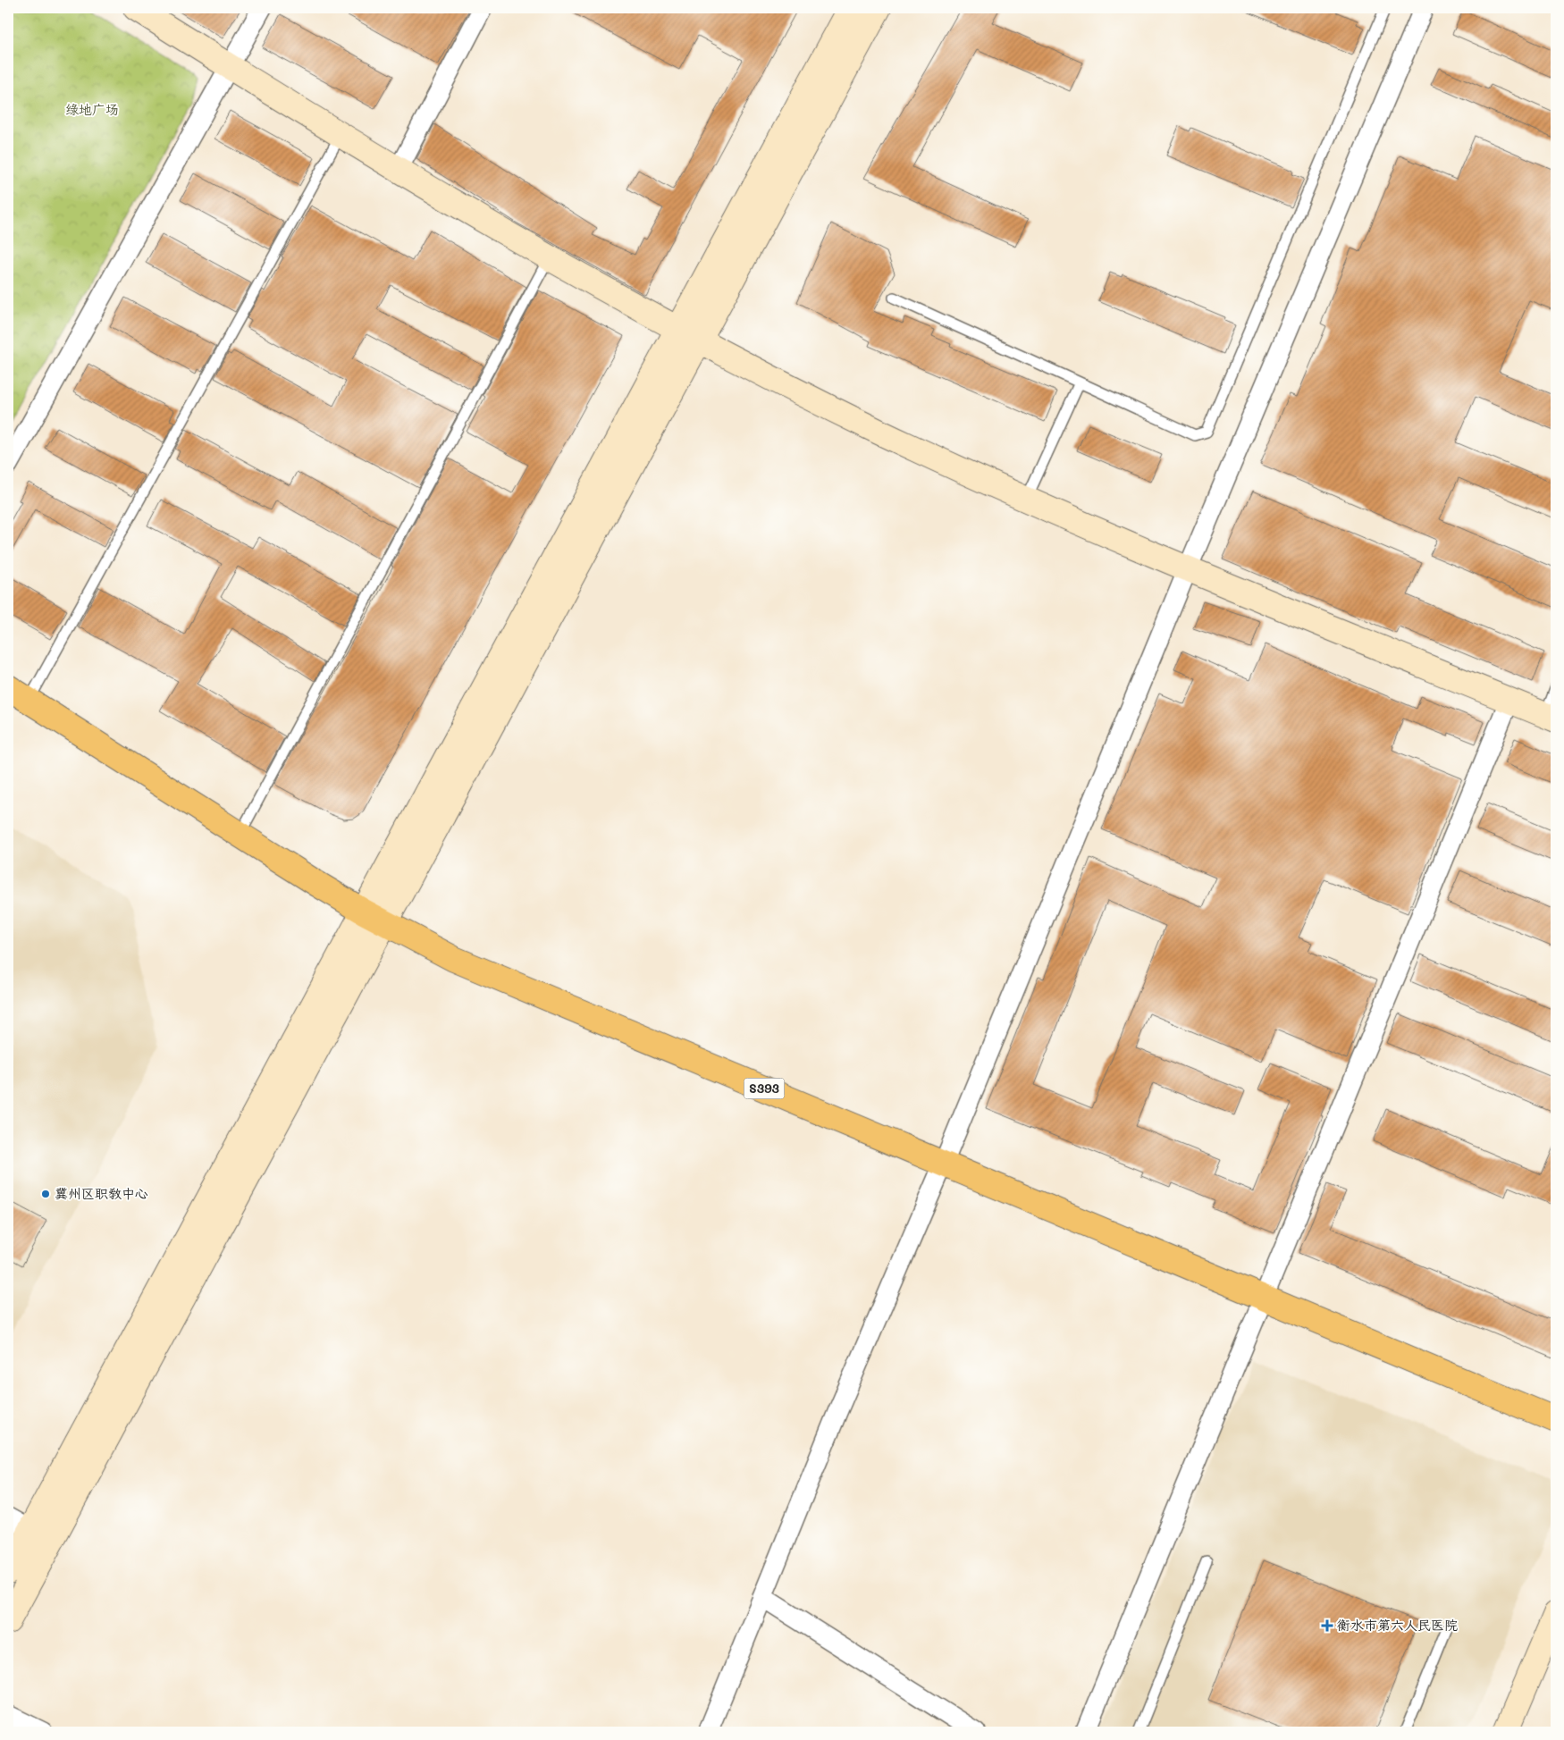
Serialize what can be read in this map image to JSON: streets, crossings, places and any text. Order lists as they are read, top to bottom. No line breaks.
{"streets":{"main road":["S393"]},"parks":["绿地广场"],"places":{"other":["冀州区职教中心"],"health":["衡水市第六人民医院"]}}
